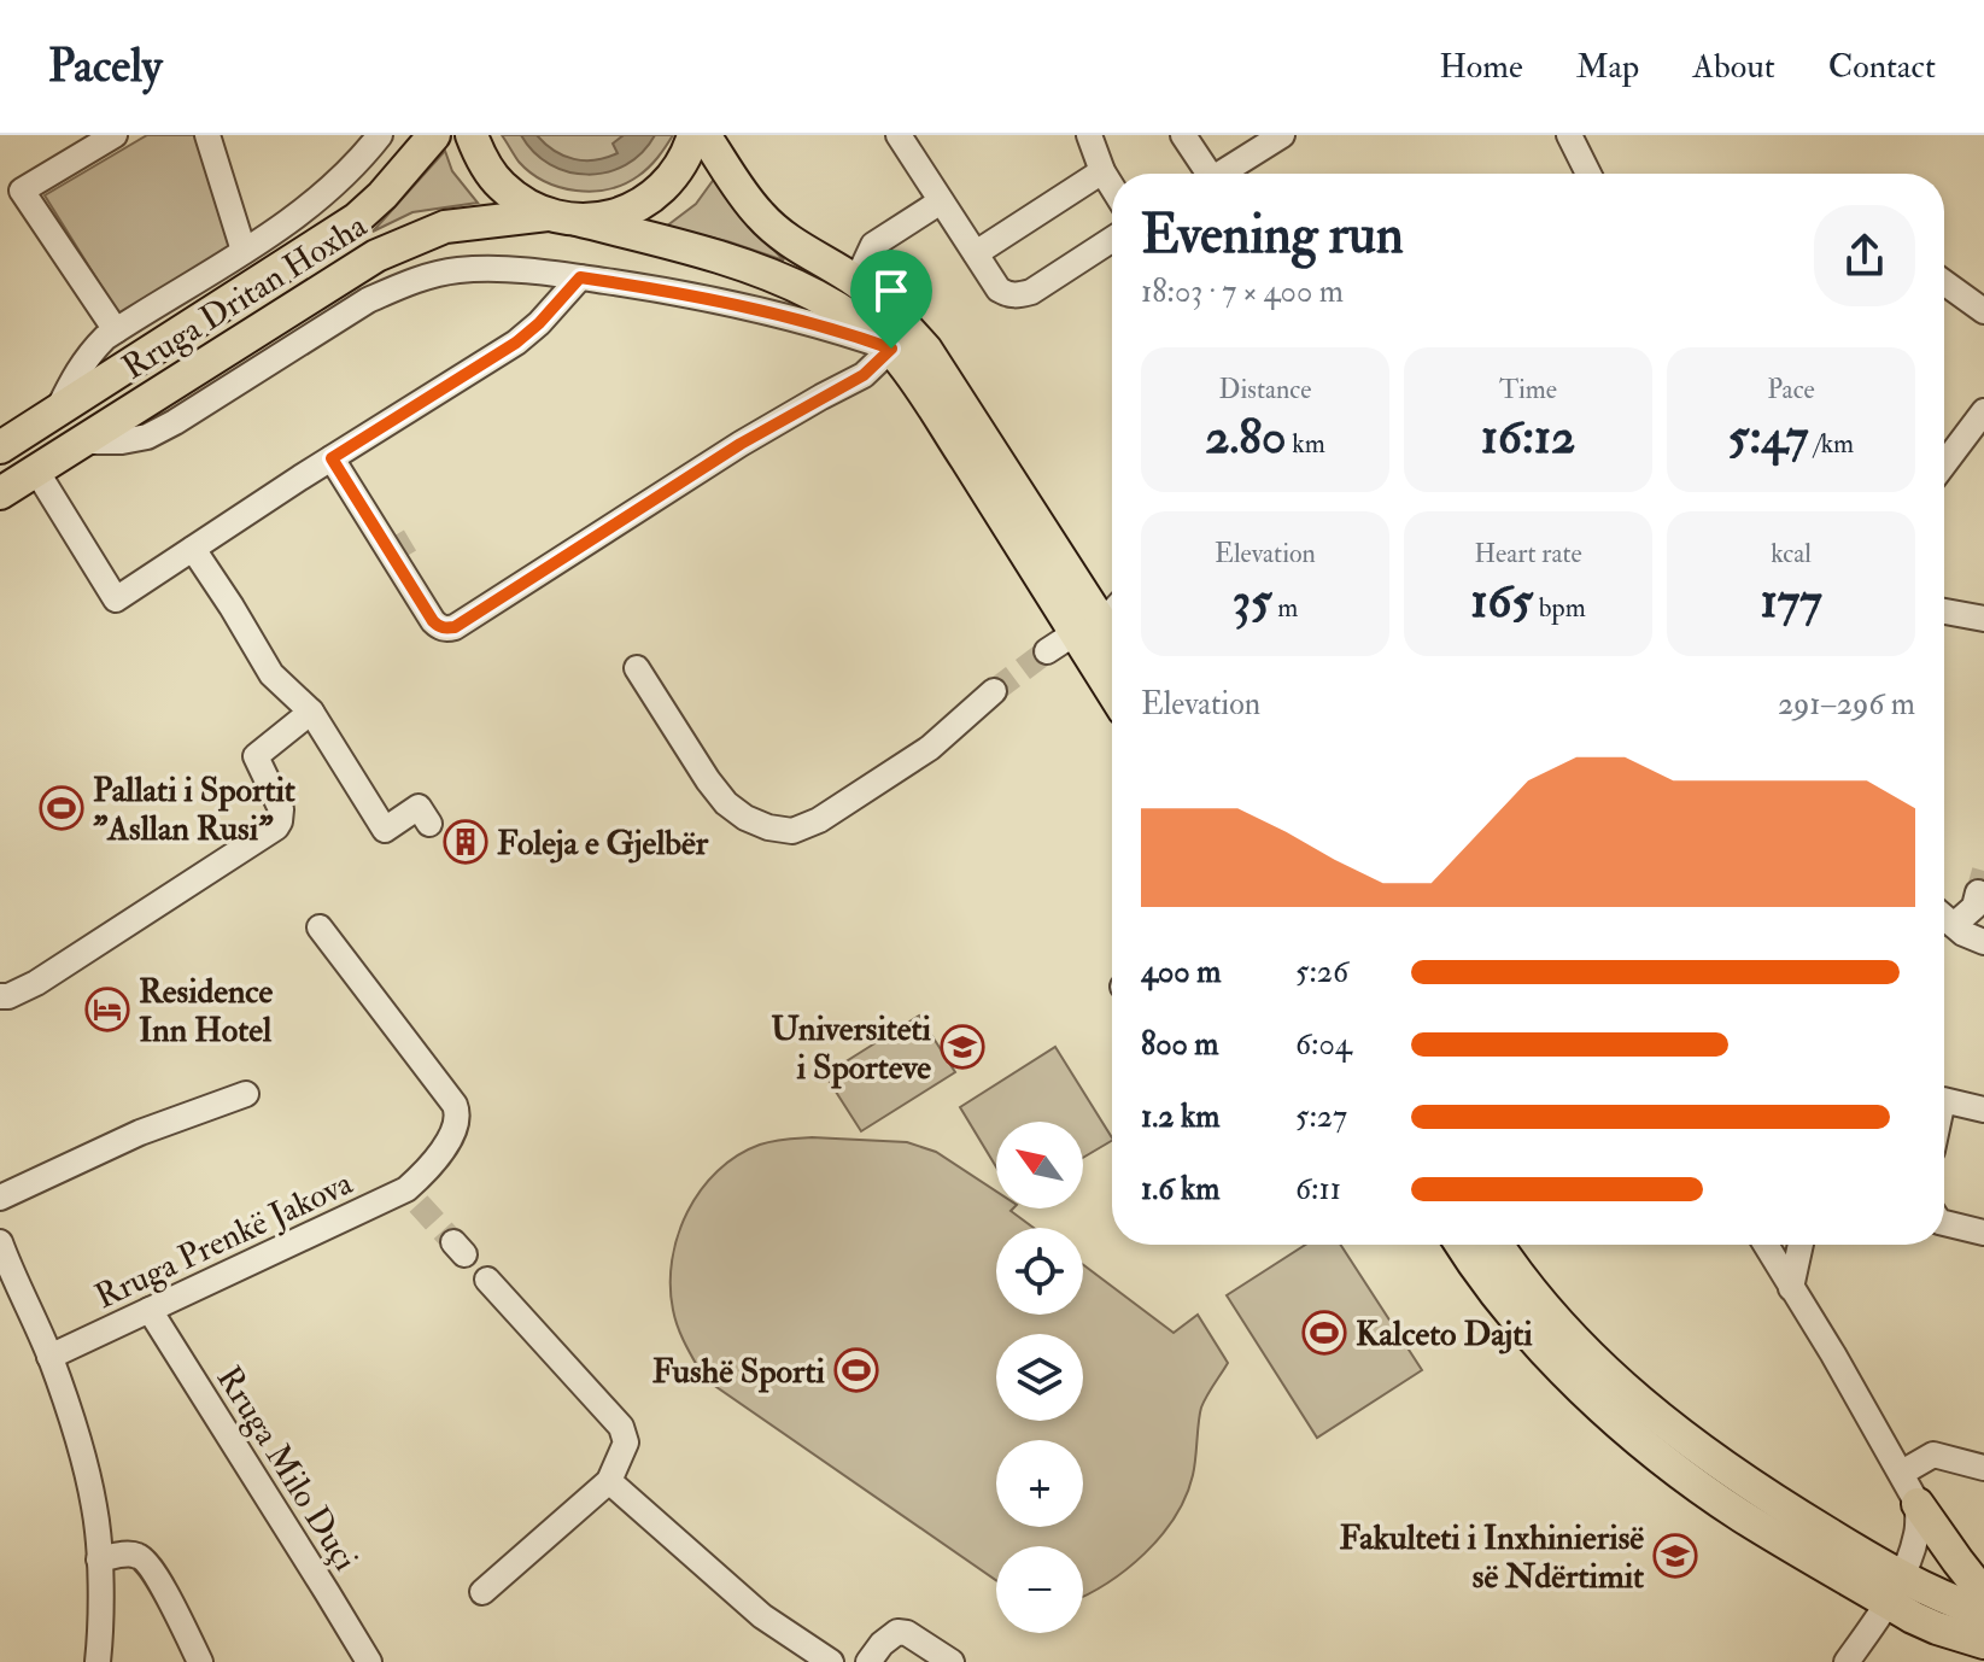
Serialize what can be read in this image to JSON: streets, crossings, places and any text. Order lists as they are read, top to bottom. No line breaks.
{"streets":{"main road":["Rruga Dritan Hoxha"],"street":["Rruga Prenkë Jakova","Rruga Milo Duçi"]},"crossings":[["Rruga Prenkë Jakova","Rruga Milo Duçi"]],"places":{"sports":["Pallati i Sportit \"Asllan Rusi\"","Kalceto Dajti","Fushë Sporti"],"building":["Foleja e Gjelbër"],"hotel":["Residence Inn Hotel"],"school or university":["Universiteti i Sporteve","Fakulteti i Inxhinierisë së Ndërtimit"]},"north":"top left","page":{"header":"Pacely","nav":["Home","Map","About","Contact"],"heading":["Evening run","18:03 · 7 × 400 m"],"stats":[["Distance","2.80 km"],["Time","16:12"],["Pace","5:47 /km"],["Elevation","35 m"],["Heart rate","165 bpm"],["kcal","177"]],"chart":["Elevation","291–296 m"],"list":[{"name":"400 m","note":"5:26"},{"name":"800 m","note":"6:04"},{"name":"1.2 km","note":"5:27"},{"name":"1.6 km","note":"6:11"}],"map_buttons":["+","−"]}}
